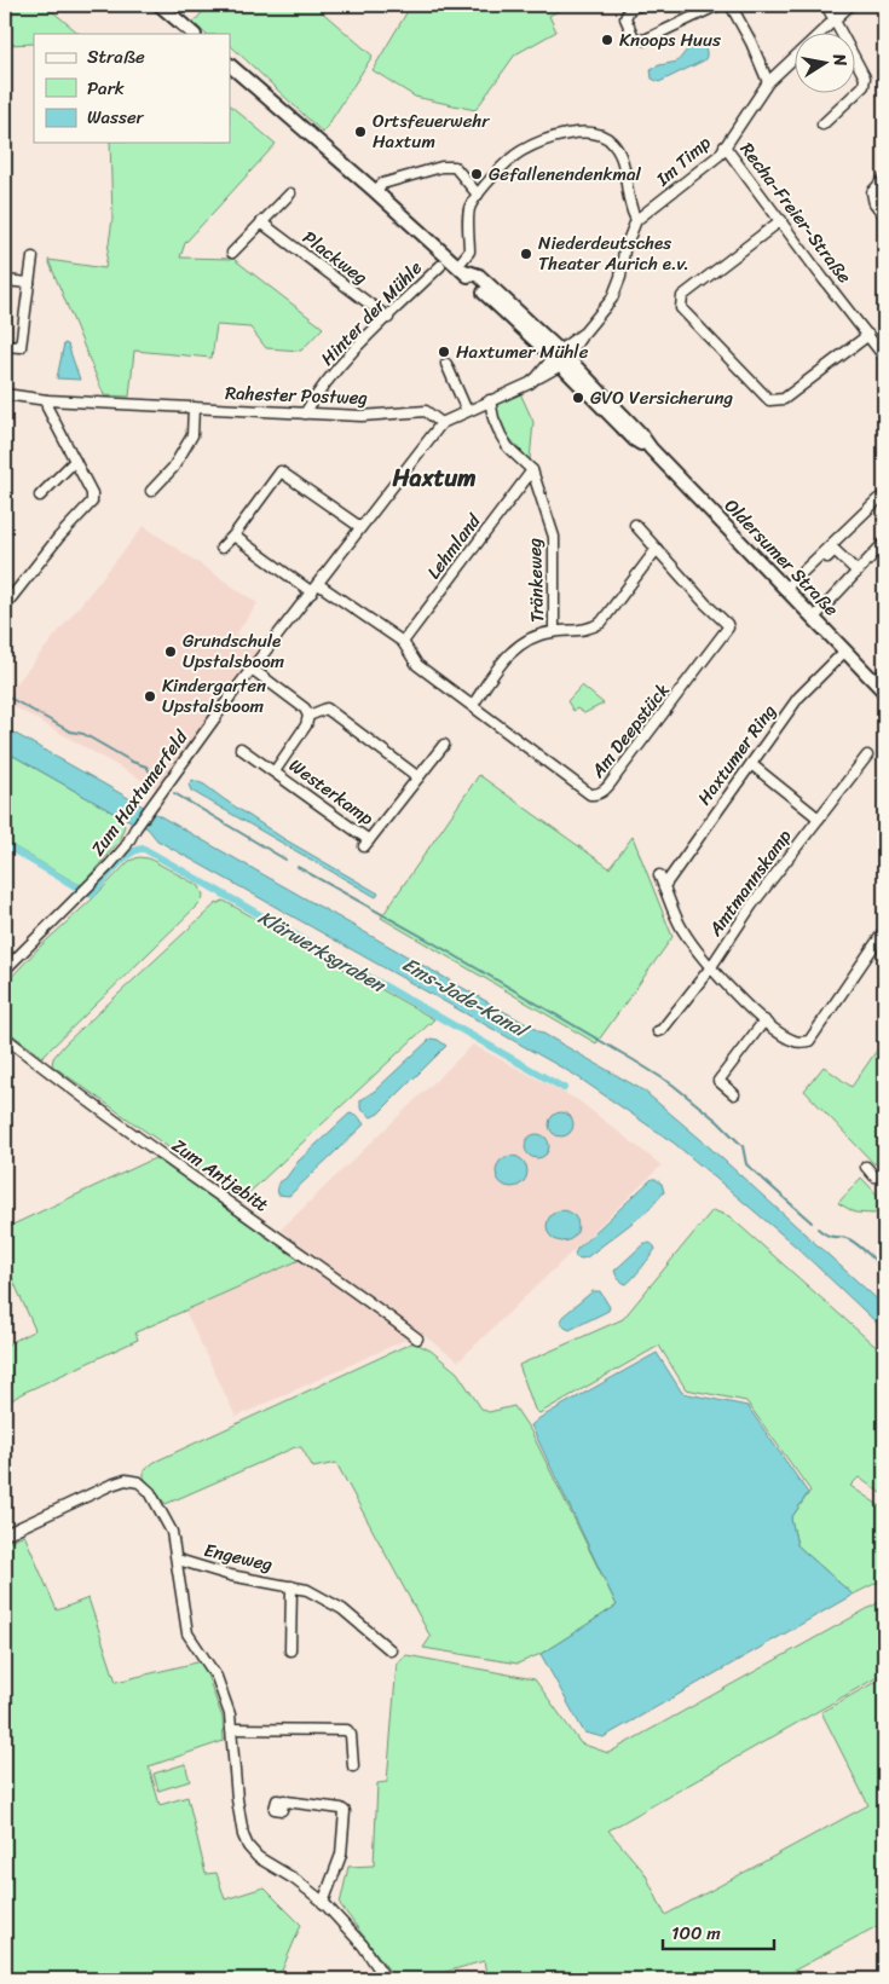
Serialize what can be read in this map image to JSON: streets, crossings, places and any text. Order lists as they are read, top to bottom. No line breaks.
{"streets":{"main road":["Oldersumer Straße"],"street":["Im Timp","Recha-Freier-Straße","Plackweg","Hinter der Mühle","Rahester Postweg","Lehmland","Tränkeweg","Am Deepstück","Haxtumer Ring","Westerkamp","Zum Haxtumerfeld","Amtmannskamp","Zum Antjebitt","Engeweg"]},"crossings":[["Im Timp","Recha-Freier-Straße"],["Plackweg","Hinter der Mühle"],["Hinter der Mühle","Rahester Postweg"],["Rahester Postweg","Zum Haxtumerfeld"],["Lehmland","Tränkeweg"],["Lehmland","Am Deepstück"],["Oldersumer Straße","Haxtumer Ring"],["Am Deepstück","Zum Haxtumerfeld"]],"districts":["Haxtum"],"water":["Klärwerksgraben","Ems-Jade-Kanal"],"places":["Knoops Huus","Ortsfeuerwehr Haxtum","Gefallenendenkmal","Niederdeutsches Theater Aurich e.v.","Haxtumer Mühle","GVO Versicherung","Grundschule Upstalsboom","Kindergarten Upstalsboom"],"legend":["Straße","Park","Wasser"],"scale_bar":"100 m","north":"right"}
